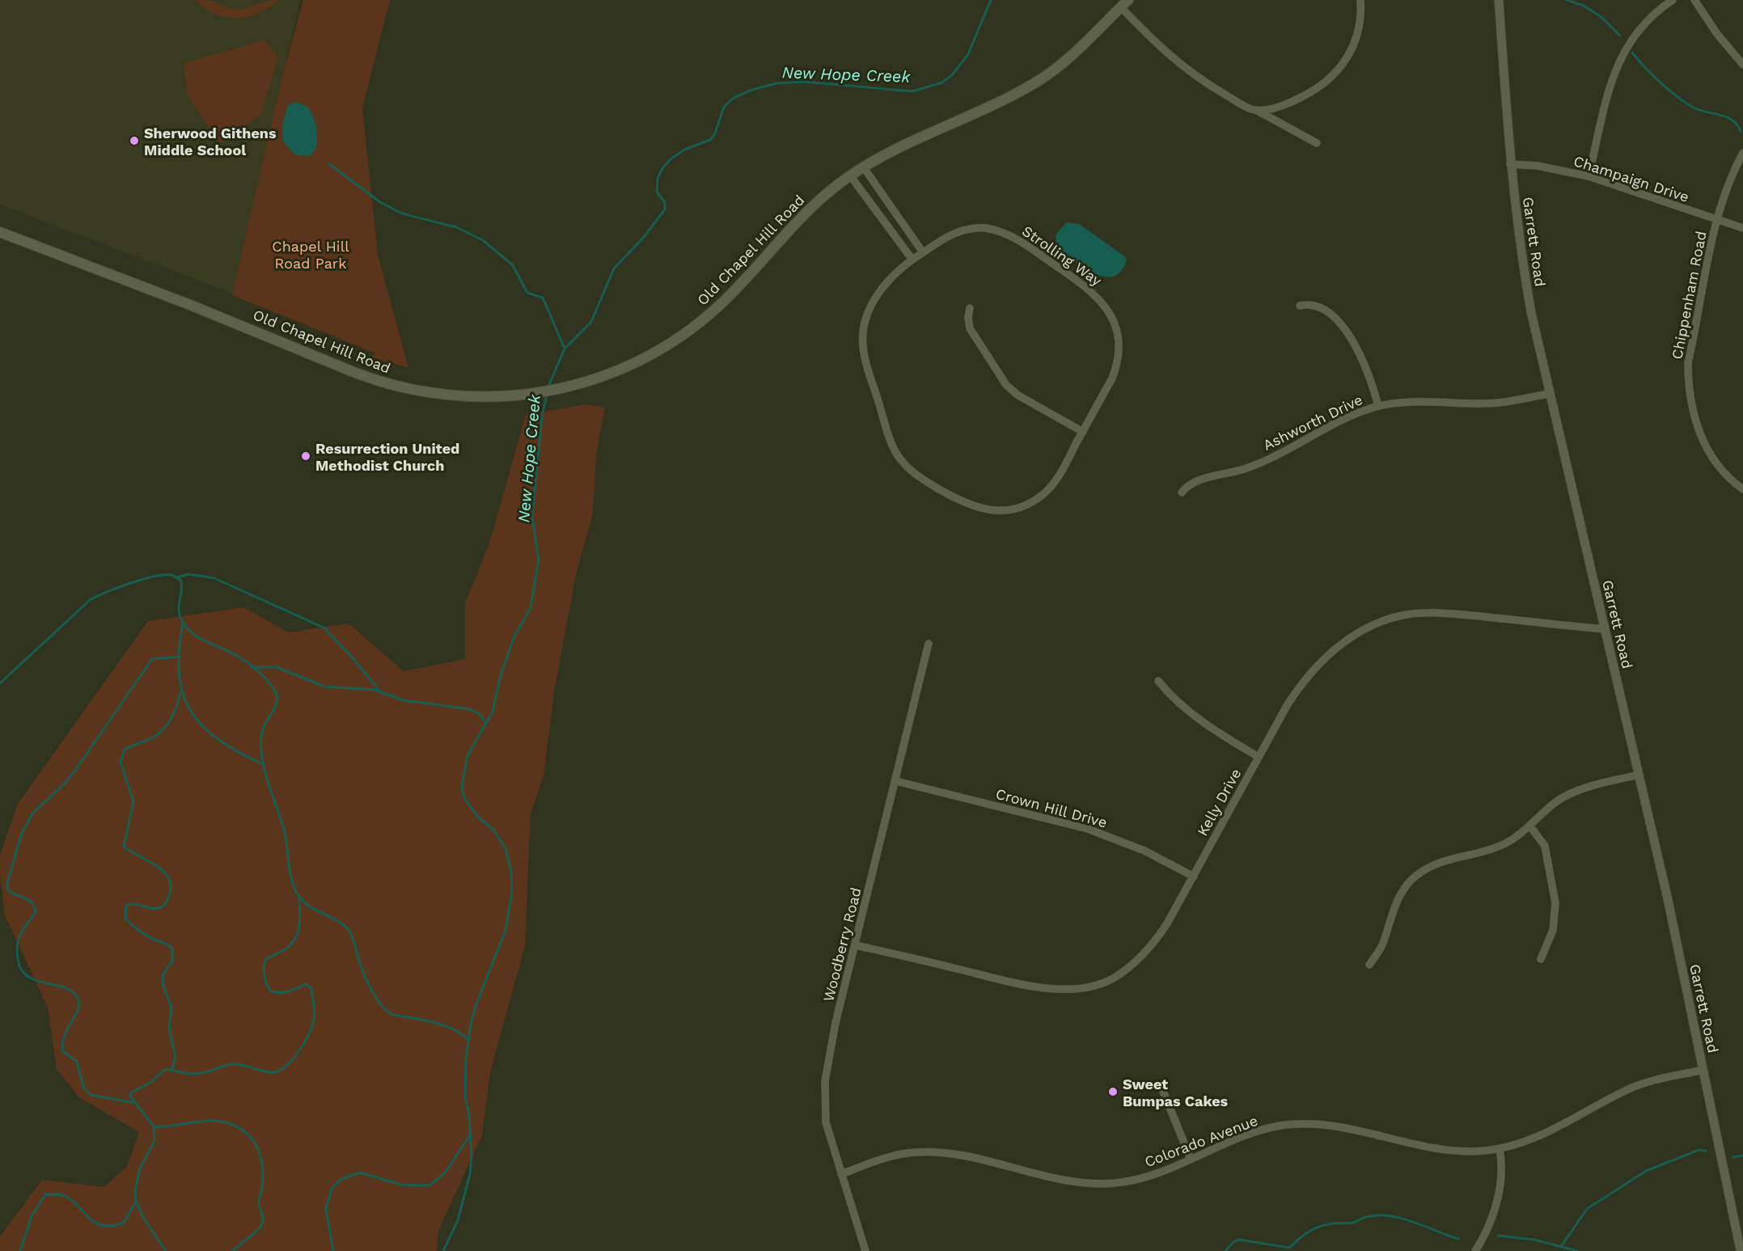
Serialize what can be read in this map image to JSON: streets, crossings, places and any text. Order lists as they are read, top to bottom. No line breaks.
{"streets":{"main road":["Old Chapel Hill Road"],"street":["Champaign Drive","Garrett Road","Strolling Way","Chippenham Road","Ashworth Drive","Kelly Drive","Crown Hill Drive","Woodberry Road","Colorado Avenue"]},"crossings":[["Champaign Drive","Garrett Road"],["Champaign Drive","Chippenham Road"],["Garrett Road","Ashworth Drive"],["Garrett Road","Kelly Drive"],["Garrett Road","Colorado Avenue"],["Kelly Drive","Crown Hill Drive"],["Kelly Drive","Woodberry Road"],["Crown Hill Drive","Woodberry Road"],["Woodberry Road","Colorado Avenue"]],"water":["New Hope Creek"],"parks":["Chapel Hill Road Park"],"places":["Sherwood Githens Middle School","Resurrection United Methodist Church","Sweet Bumpas Cakes"]}
